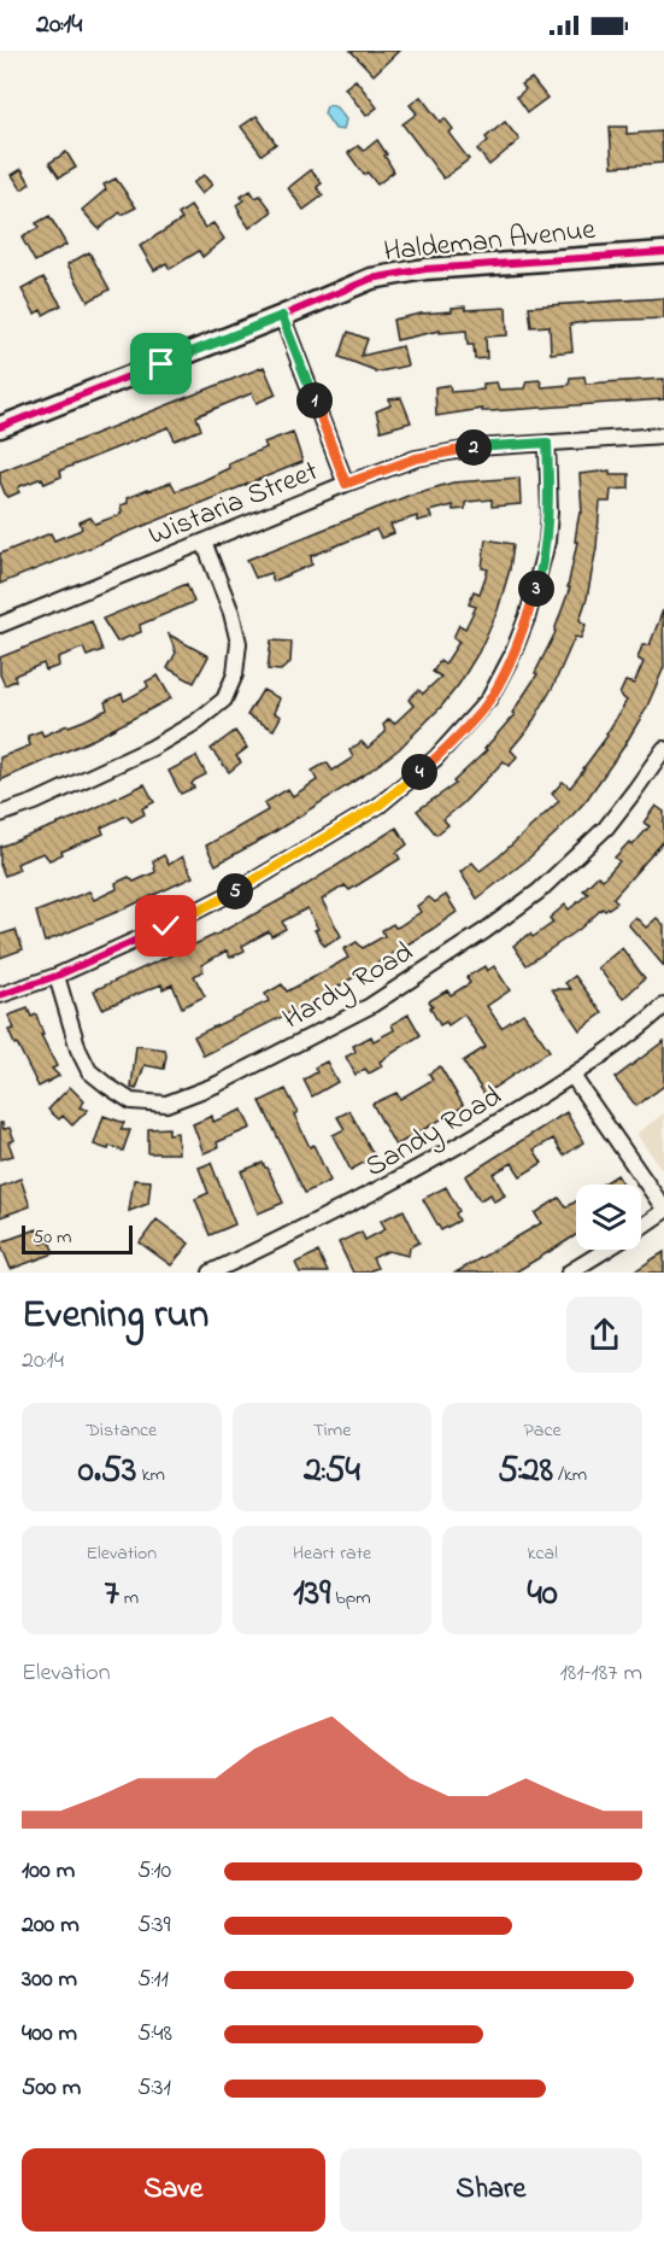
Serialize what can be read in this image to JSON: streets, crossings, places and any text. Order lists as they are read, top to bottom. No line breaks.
{"streets":{"main road":["Haldeman Avenue"],"street":["Wistaria Street","Hardy Road","Sandy Road"]},"scale_bar":"50 m","page":{"status":"20:14","pins":["1","2","3","4","5"],"scale":"50 m","heading":["Evening run","20:14"],"stats":[["Distance","0.53 km"],["Time","2:54"],["Pace","5:28 /km"],["Elevation","7 m"],["Heart rate","139 bpm"],["kcal","40"]],"chart":["Elevation","181–187 m"],"list":[{"name":"100 m","note":"5:10"},{"name":"200 m","note":"5:39"},{"name":"300 m","note":"5:11"},{"name":"400 m","note":"5:48"},{"name":"500 m","note":"5:31"}],"buttons":["Save","Share"]}}
